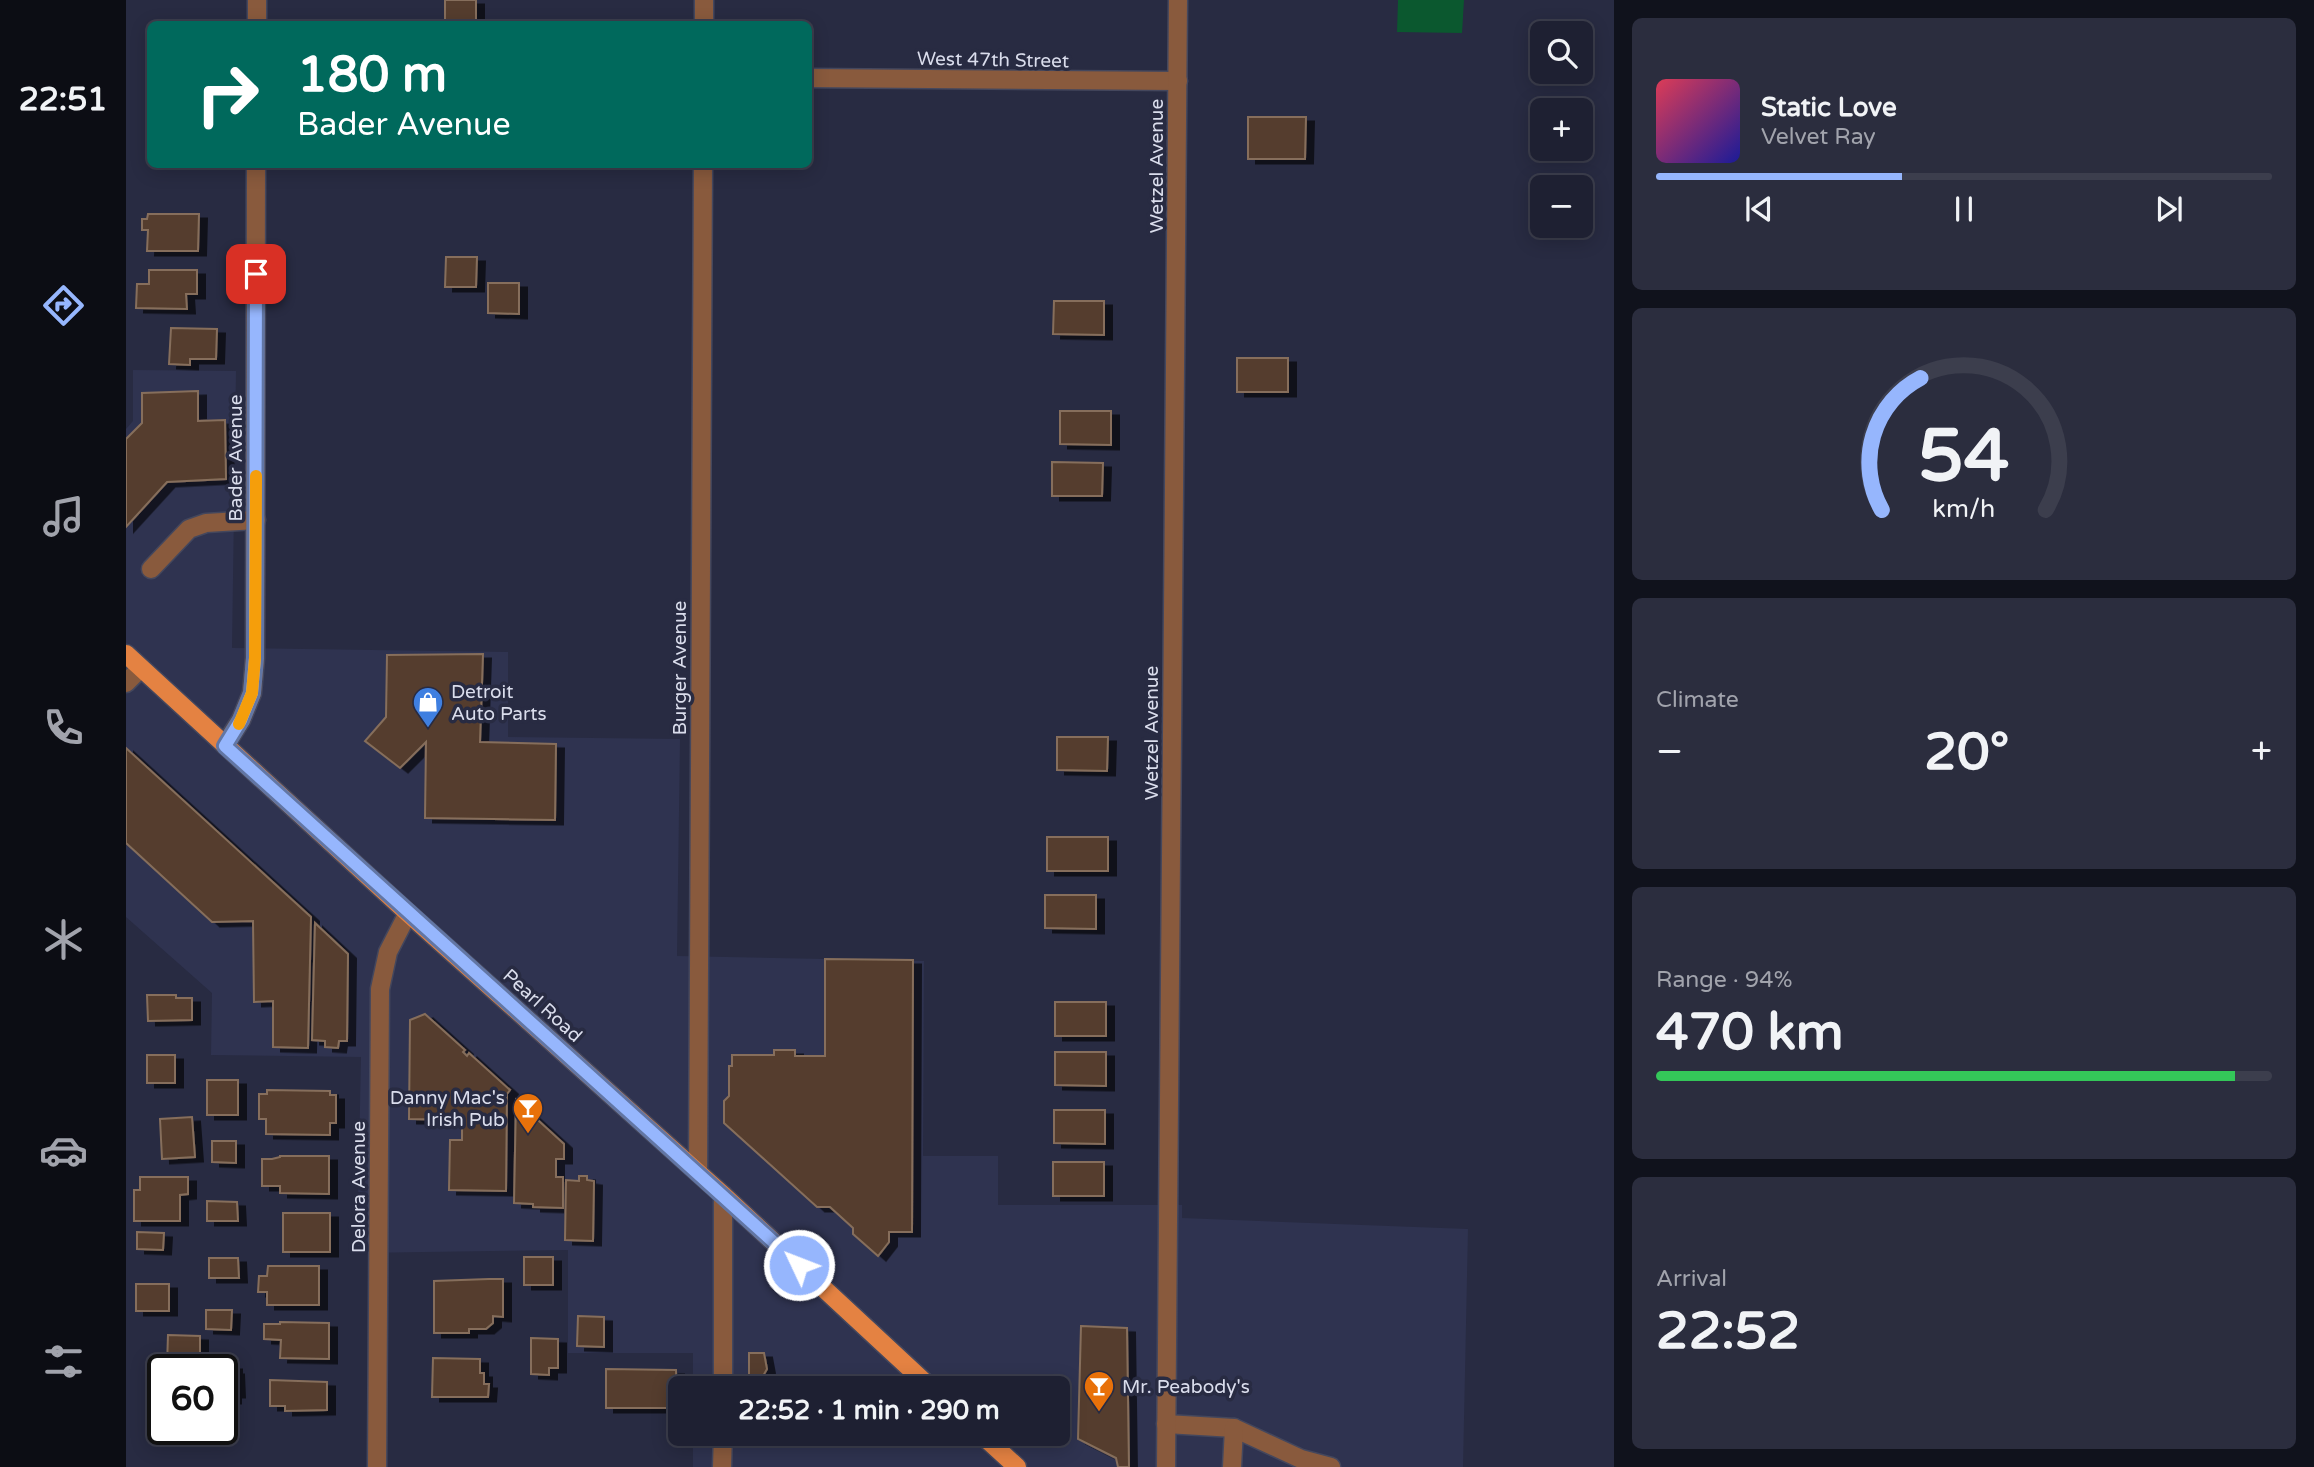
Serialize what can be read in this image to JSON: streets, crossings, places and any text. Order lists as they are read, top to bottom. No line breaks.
{"streets":{"main road":["Pearl Road"],"street":["West 47th Street","Wetzel Avenue","Bader Avenue","Burger Avenue","Delora Avenue"]},"crossings":[["West 47th Street","Wetzel Avenue"],["Bader Avenue","Pearl Road"],["Burger Avenue","Pearl Road"],["Pearl Road","Delora Avenue"]],"places":{"shop":["Detroit Auto Parts"],"bar":["Danny Mac's Irish Pub","Mr. Peabody's"]},"page":{"tabs":"22:51","map_buttons":["+","−"],"turn":["180 m","Bader Avenue"],"song":["Static Love","Velvet Ray"],"tile":["Climate",["Range · 94%","470 km"],["Arrival","22:52"]],"heat":["−","20°","+"],"limit":"60","trip":"22:52 · 1 min · 290 m","gauge":["54","km/h"]}}
